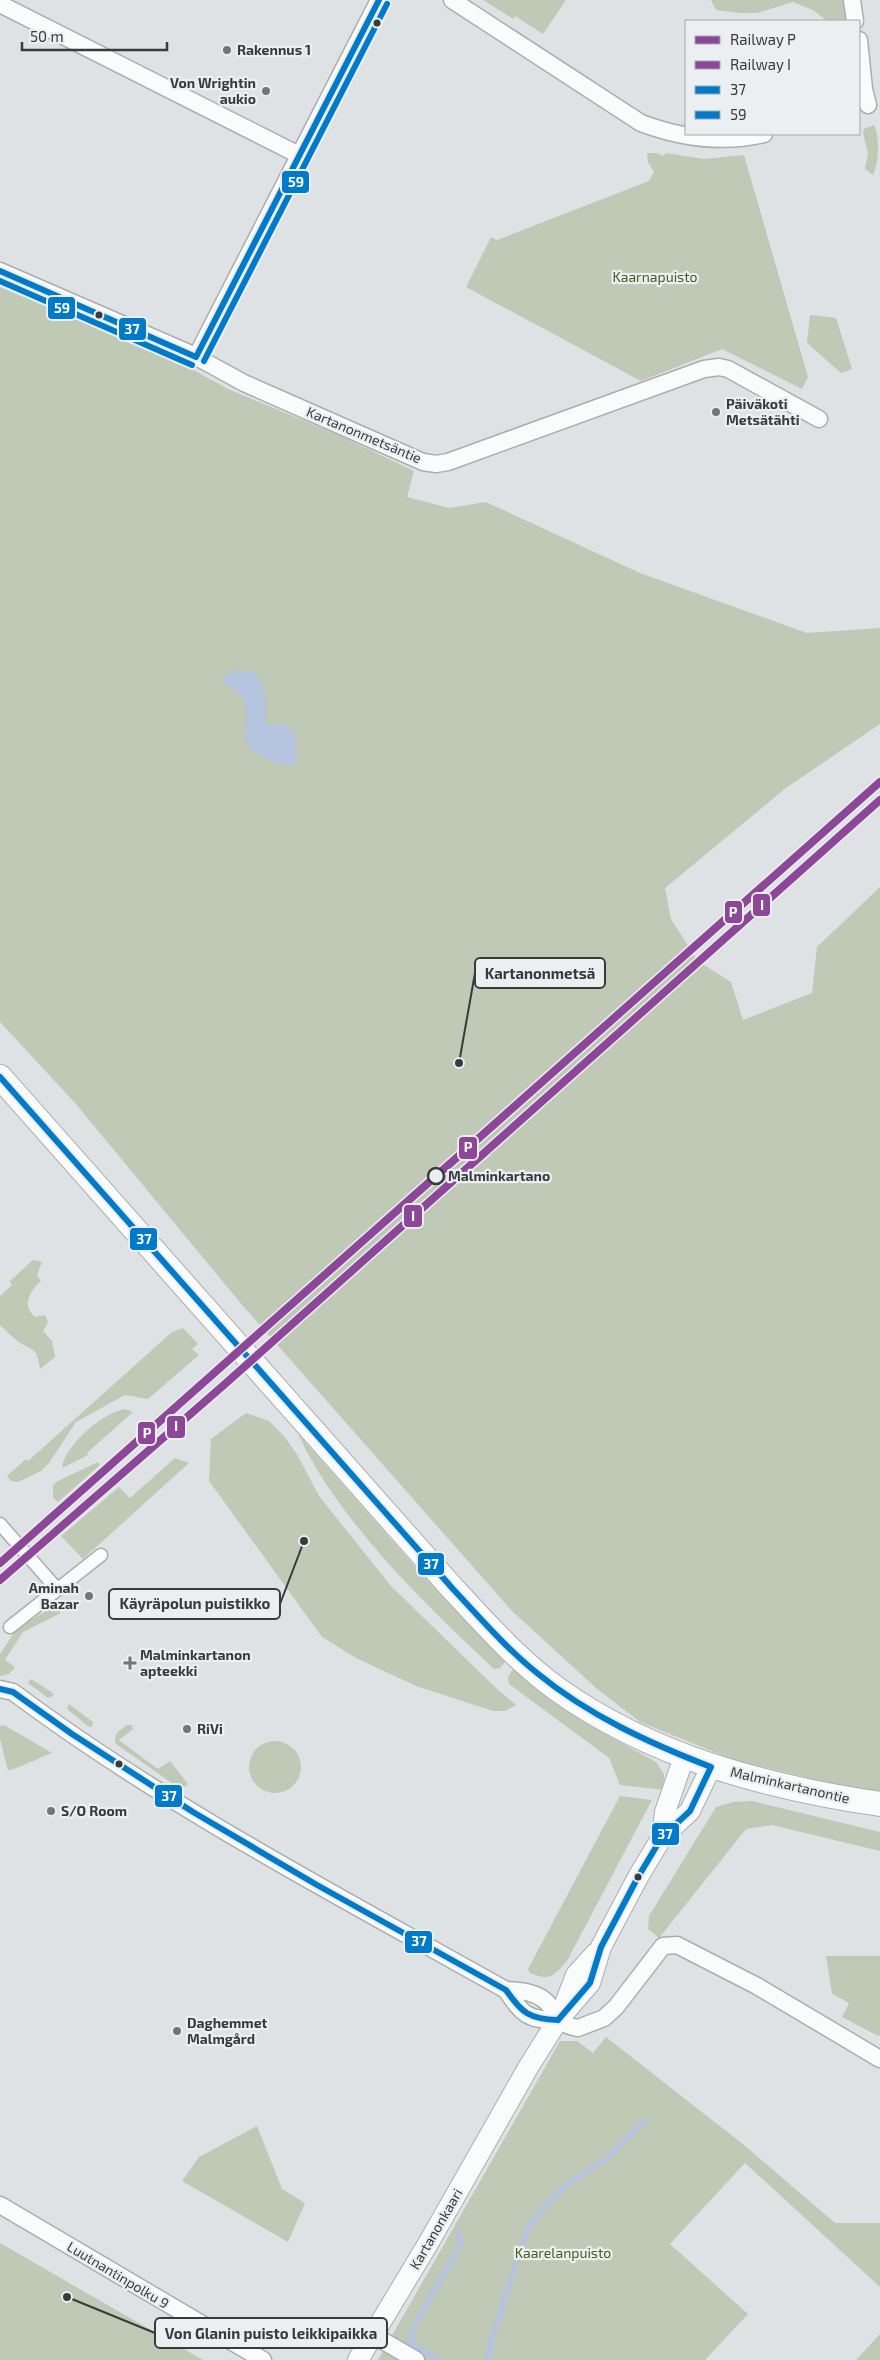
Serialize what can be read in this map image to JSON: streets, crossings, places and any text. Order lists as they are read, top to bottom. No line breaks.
{"streets":{"main road":["Malminkartanontie"],"street":["Kartanonmetsäntie","Kartanonkaari","Luutnantinpolku 9"]},"crossings":[["Malminkartanontie","Kartanonkaari"]],"parks":["Kaarnapuisto","Kaarelanpuisto"],"places":{"other":["Rakennus 1","Von Wrightin aukio","Päiväkoti Metsätähti","Kartanonmetsä","Malminkartano","Käyräpolun puistikko","Aminah Bazar","RiVi","S/O Room","Daghemmet Malmgård","Von Glanin puisto leikkipaikka"],"health":["Malminkartanon apteekki"]},"lines":["transit line 37","transit line 59","rail line P","rail line I"],"legend":["Railway P","Railway I","37","59"],"scale_bar":"50 m"}
